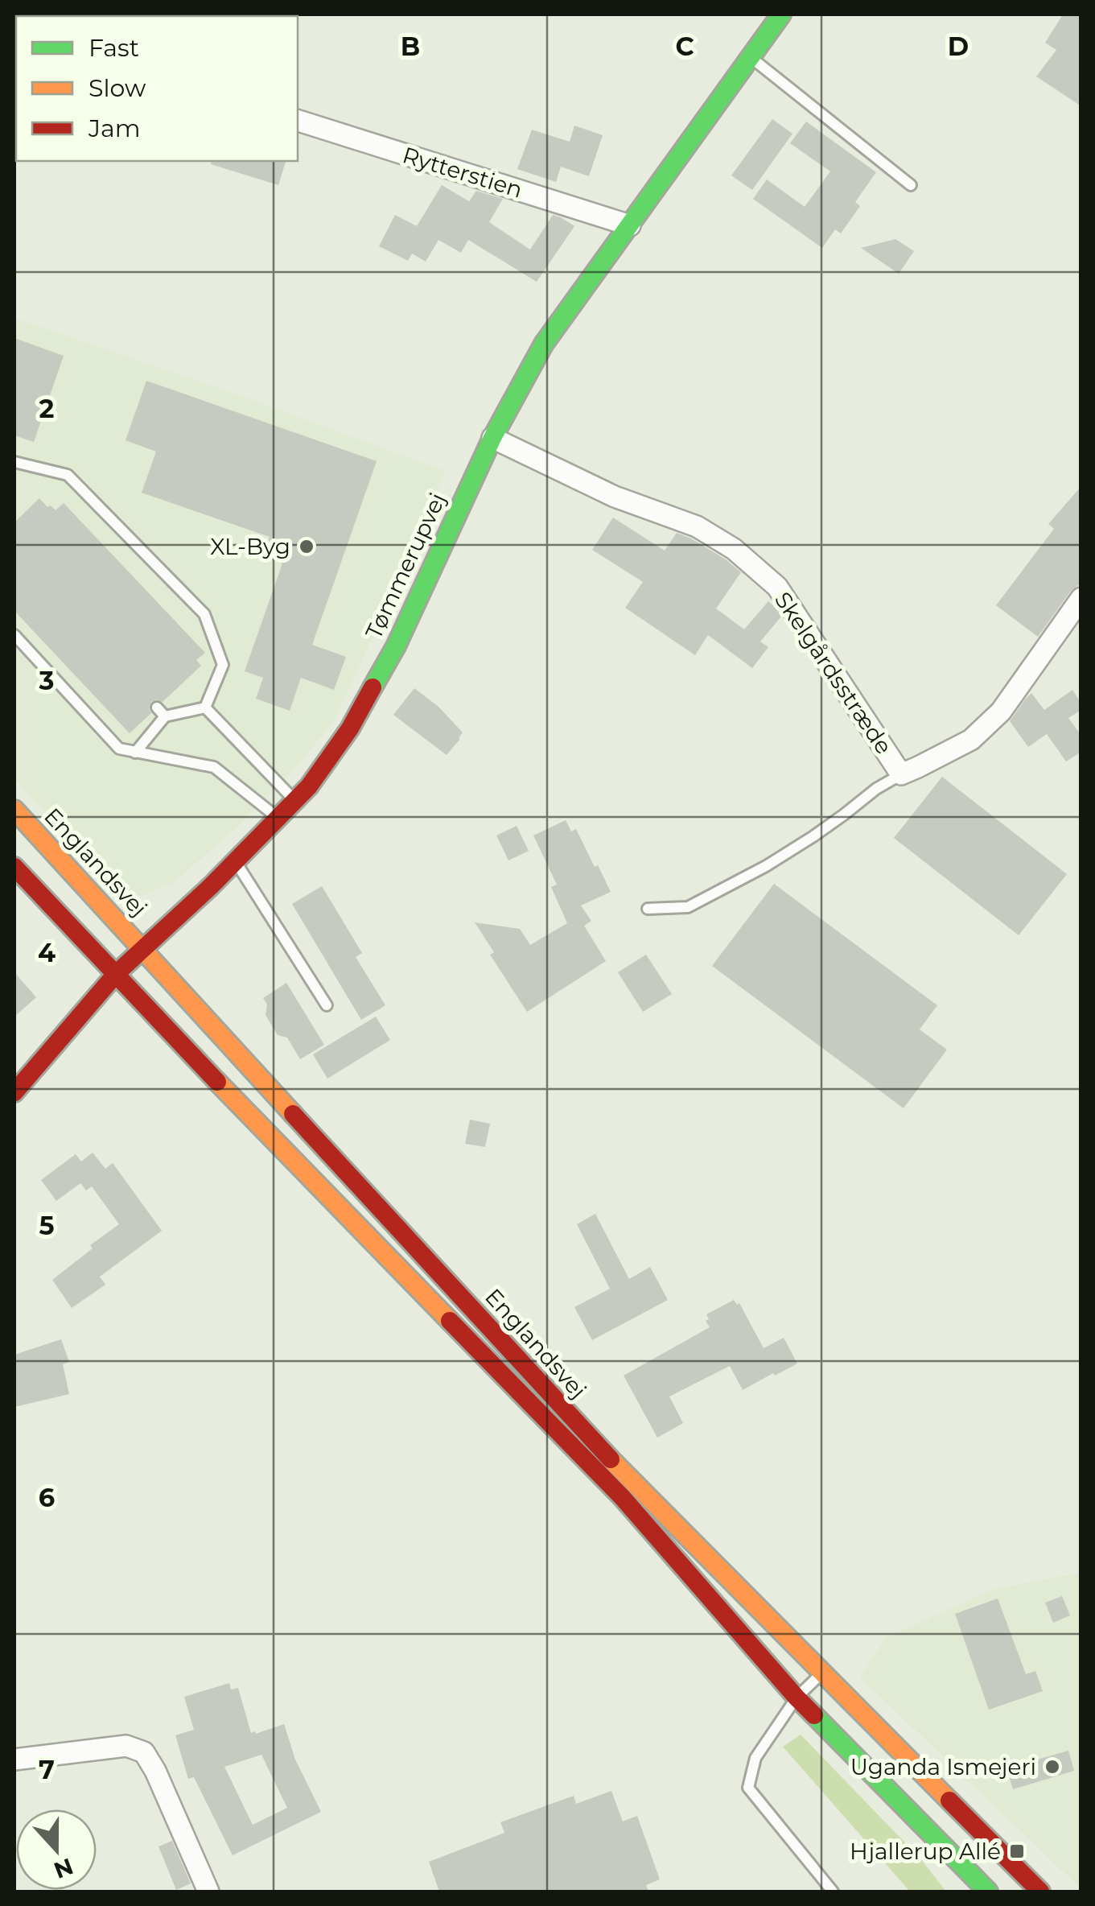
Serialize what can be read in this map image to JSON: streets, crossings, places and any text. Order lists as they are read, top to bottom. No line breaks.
{"streets":{"main road":["Tømmerupvej","Englandsvej"],"street":["Rytterstien","Skelgårdsstræde"]},"crossings":[["Rytterstien","Tømmerupvej"],["Tømmerupvej","Skelgårdsstræde"],["Tømmerupvej","Englandsvej"]],"places":{"other":["XL-Byg","Uganda Ismejeri"],"transit":["Hjallerup Allé"]},"legend":["Fast","Slow","Jam"],"north":"bottom","grid":{"columns":["B","C","D"],"rows":["2","3","4","5","6","7"]}}
